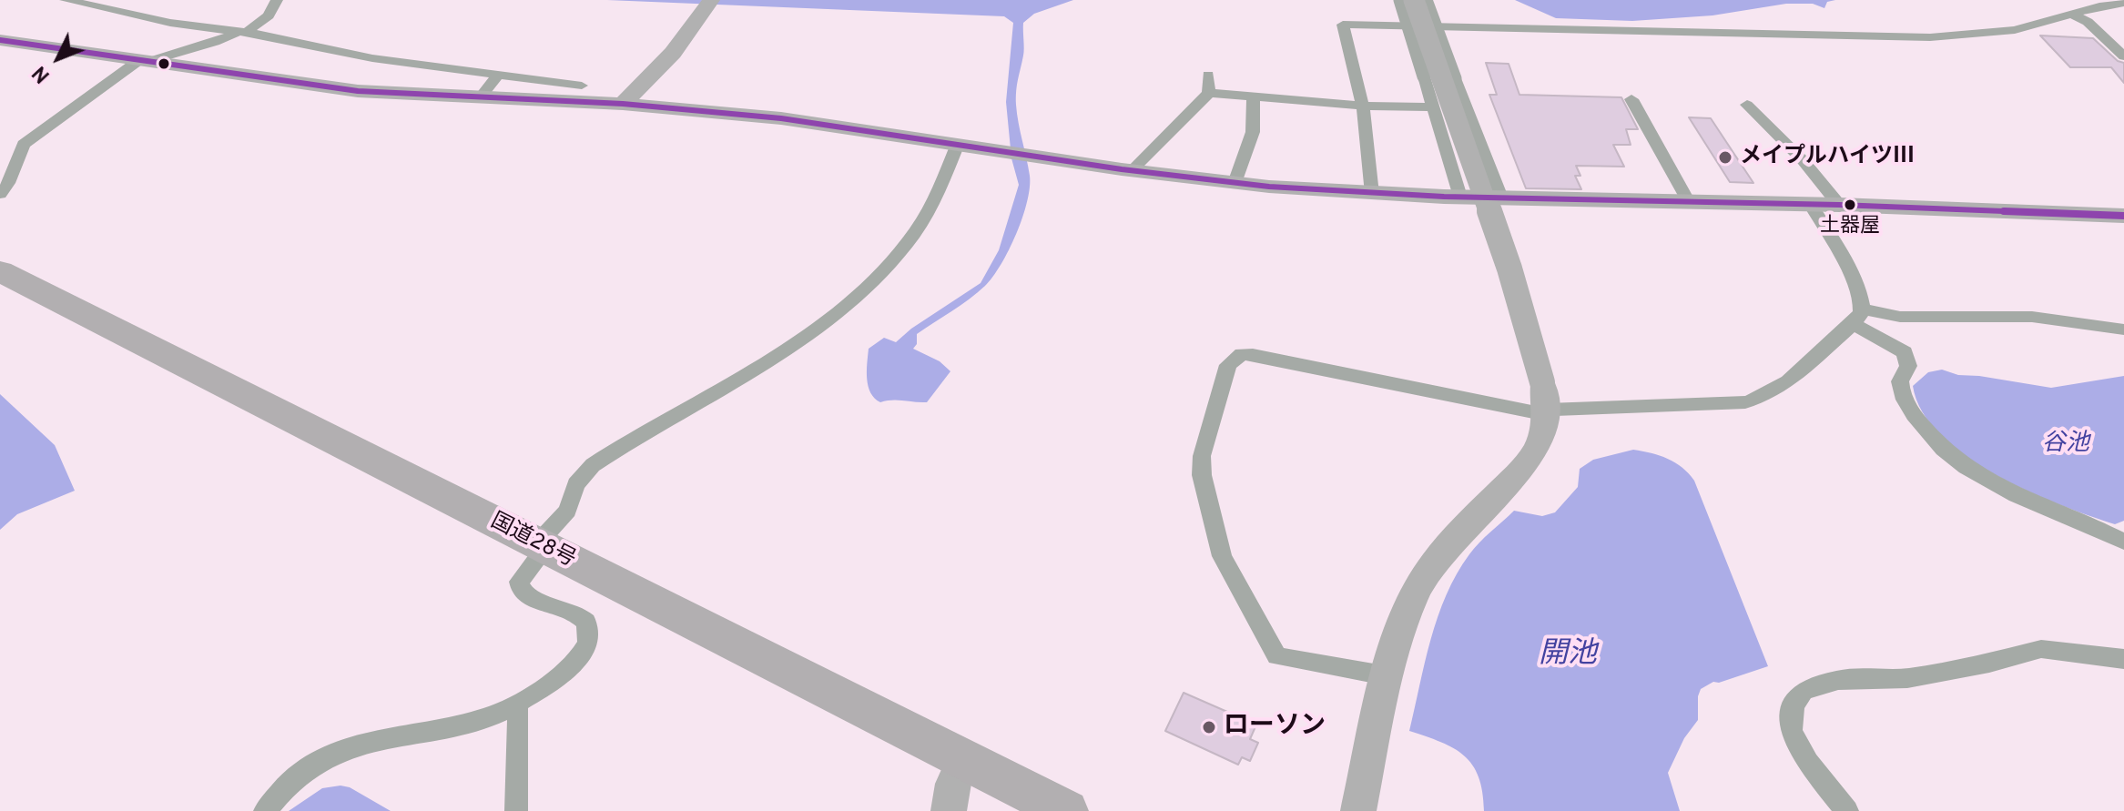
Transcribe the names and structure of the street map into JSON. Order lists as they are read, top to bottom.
{
  "streets": {
    "highway": ["国道28号"]
  },
  "water": ["谷池", "開池"],
  "places": ["メイプルハイツⅢ", "土器屋", "ローソン"],
  "north": "bottom left"
}
